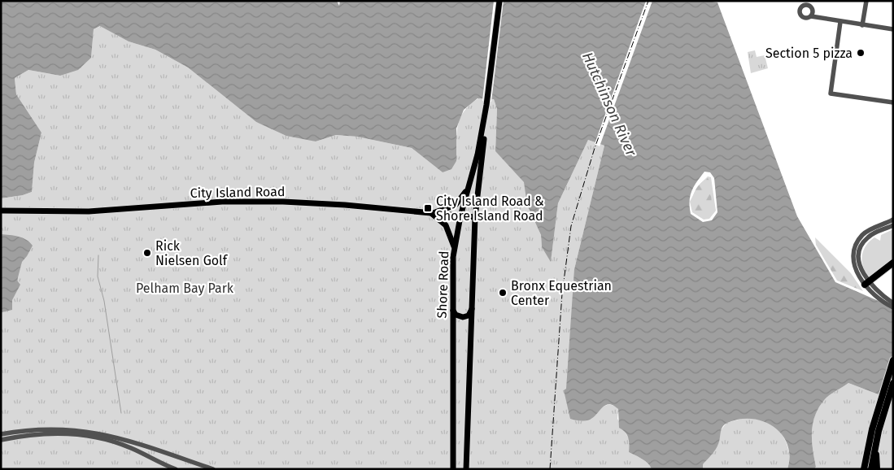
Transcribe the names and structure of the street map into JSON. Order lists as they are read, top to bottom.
{
  "streets": {
    "main road": ["City Island Road", "Shore Road"]
  },
  "crossings": [
    ["City Island Road", "Shore Road"]
  ],
  "water": ["Hutchinson River"],
  "parks": ["Pelham Bay Park"],
  "places": {
    "other": ["Section 5 pizza", "Rick Nielsen Golf", "Bronx Equestrian Center"],
    "transit": ["City Island Road & Shore Island Road"]
  }
}
